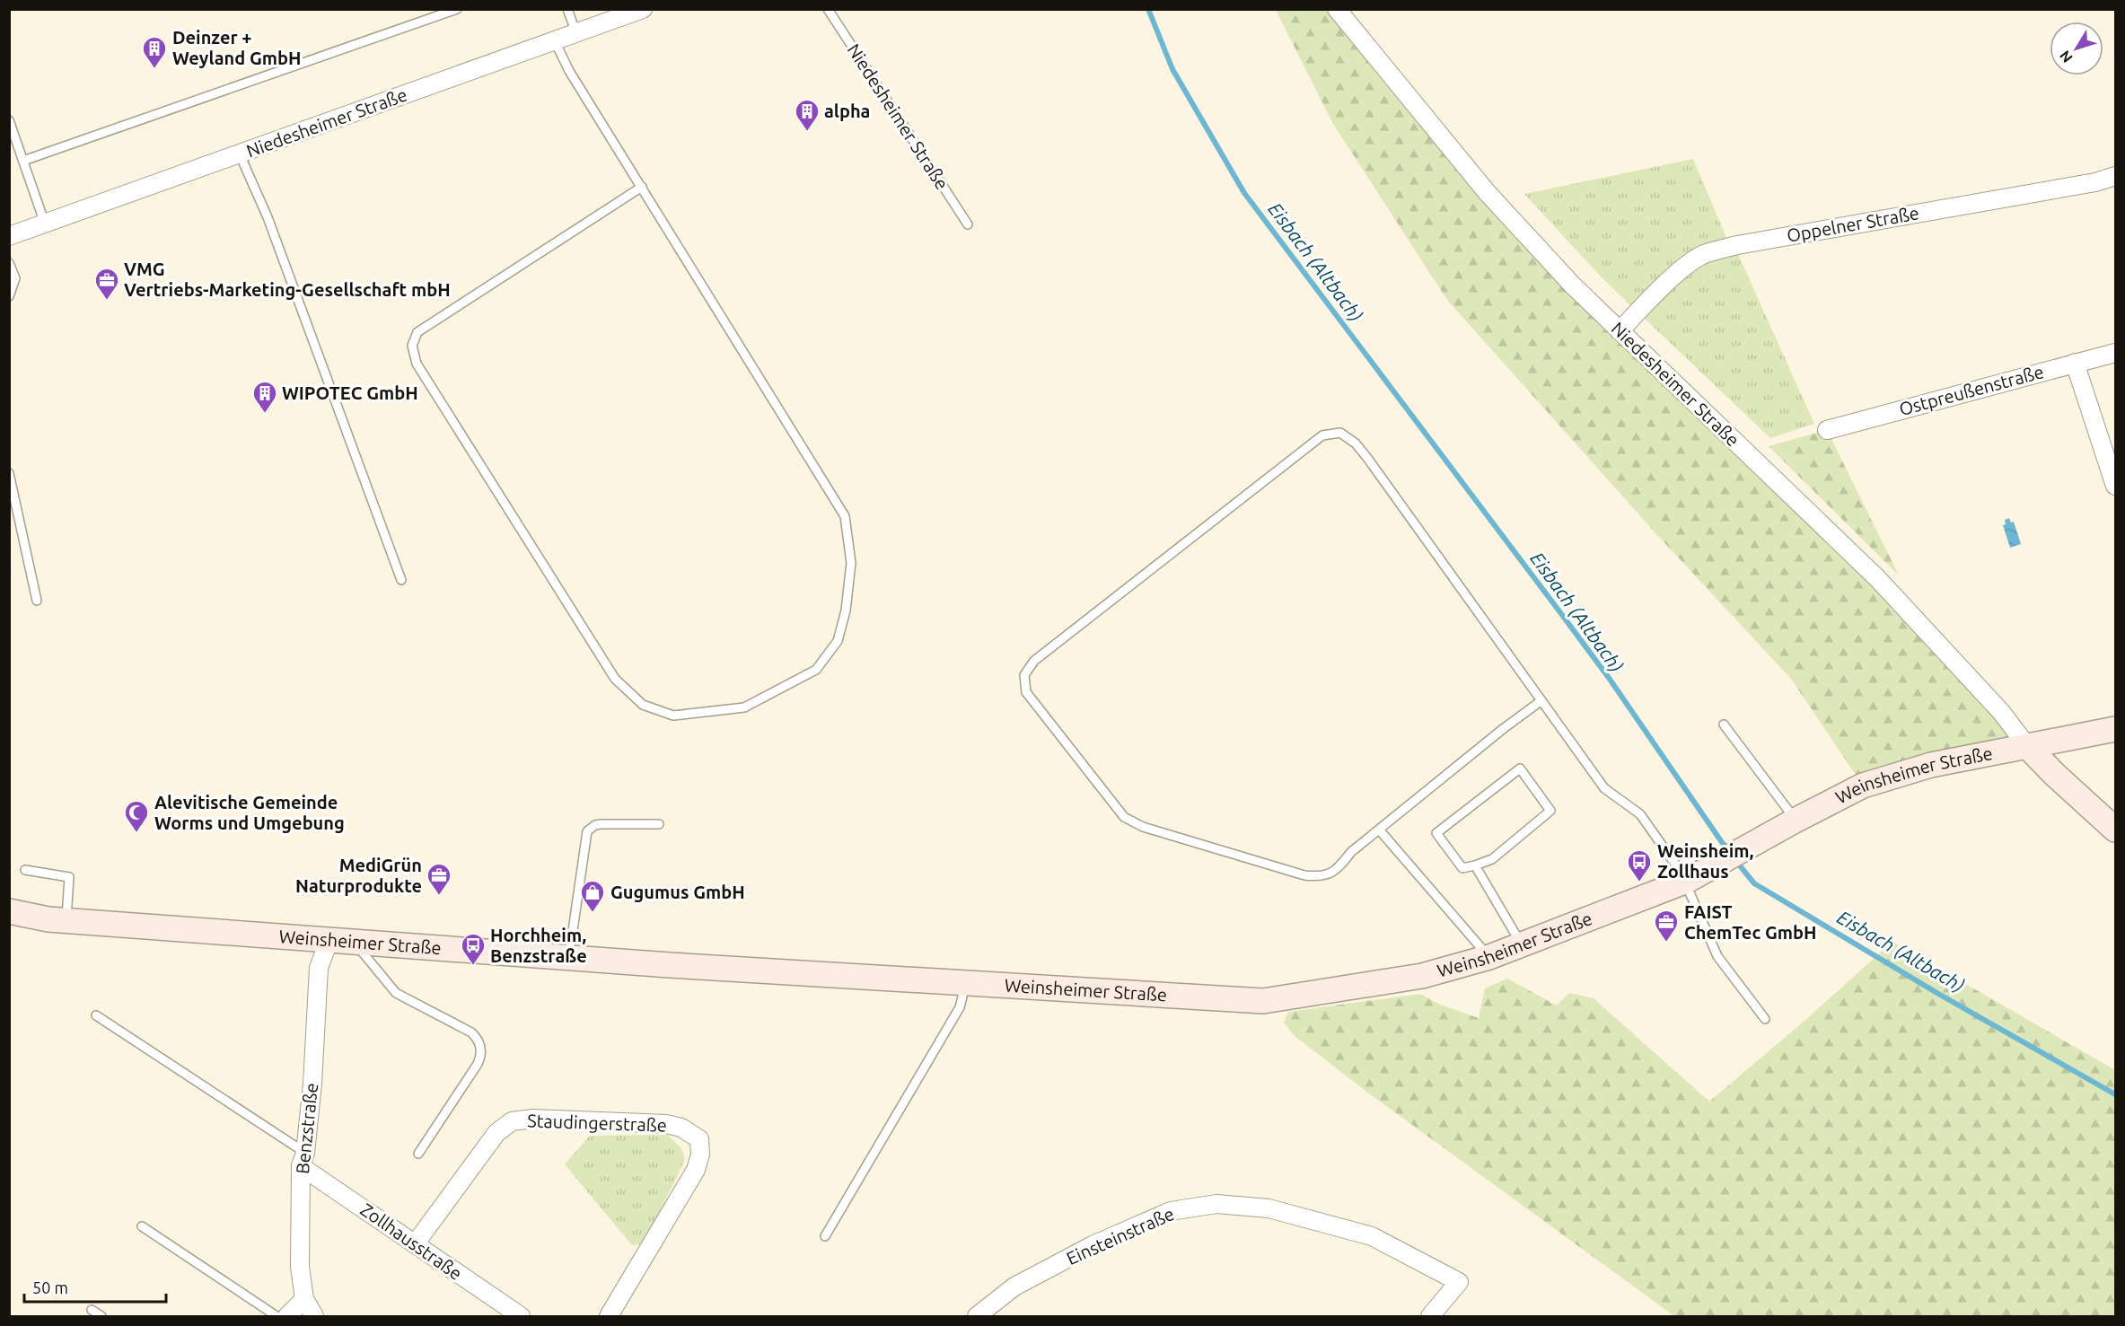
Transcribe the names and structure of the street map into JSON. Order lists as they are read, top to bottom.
{
  "streets": {
    "main road": ["Weinsheimer Straße"],
    "street": [
      "Niedesheimer Straße",
      "Oppelner Straße",
      "Ostpreußenstraße",
      "Staudingerstraße",
      "Benzstraße",
      "Einsteinstraße",
      "Zollhausstraße"
    ]
  },
  "crossings": [
    ["Niedesheimer Straße", "Oppelner Straße"],
    ["Niedesheimer Straße", "Weinsheimer Straße"],
    ["Weinsheimer Straße", "Benzstraße"],
    ["Staudingerstraße", "Zollhausstraße"],
    ["Benzstraße", "Zollhausstraße"]
  ],
  "water": ["Eisbach (Altbach)"],
  "places": {
    "building": ["Deinzer + Weyland GmbH", "alpha", "WIPOTEC GmbH"],
    "office": ["VMG Vertriebs-Marketing-Gesellschaft mbH", "MediGrün Naturprodukte", "FAIST ChemTec GmbH"],
    "mosque": ["Alevitische Gemeinde Worms und Umgebung"],
    "bus stop": ["Weinsheim, Zollhaus", "Horchheim, Benzstraße"],
    "shop": ["Gugumus GmbH"]
  },
  "scale_bar": "50 m",
  "north": "bottom left"
}
